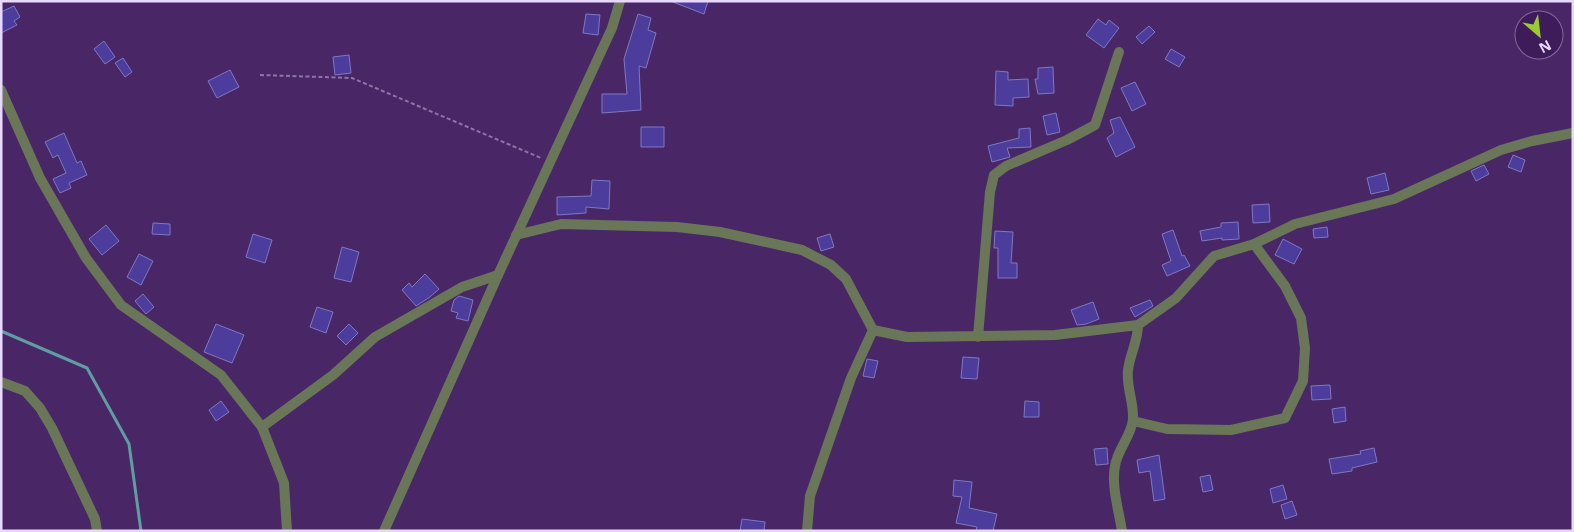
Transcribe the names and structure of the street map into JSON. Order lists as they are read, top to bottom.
{
  "north": "bottom right"
}
